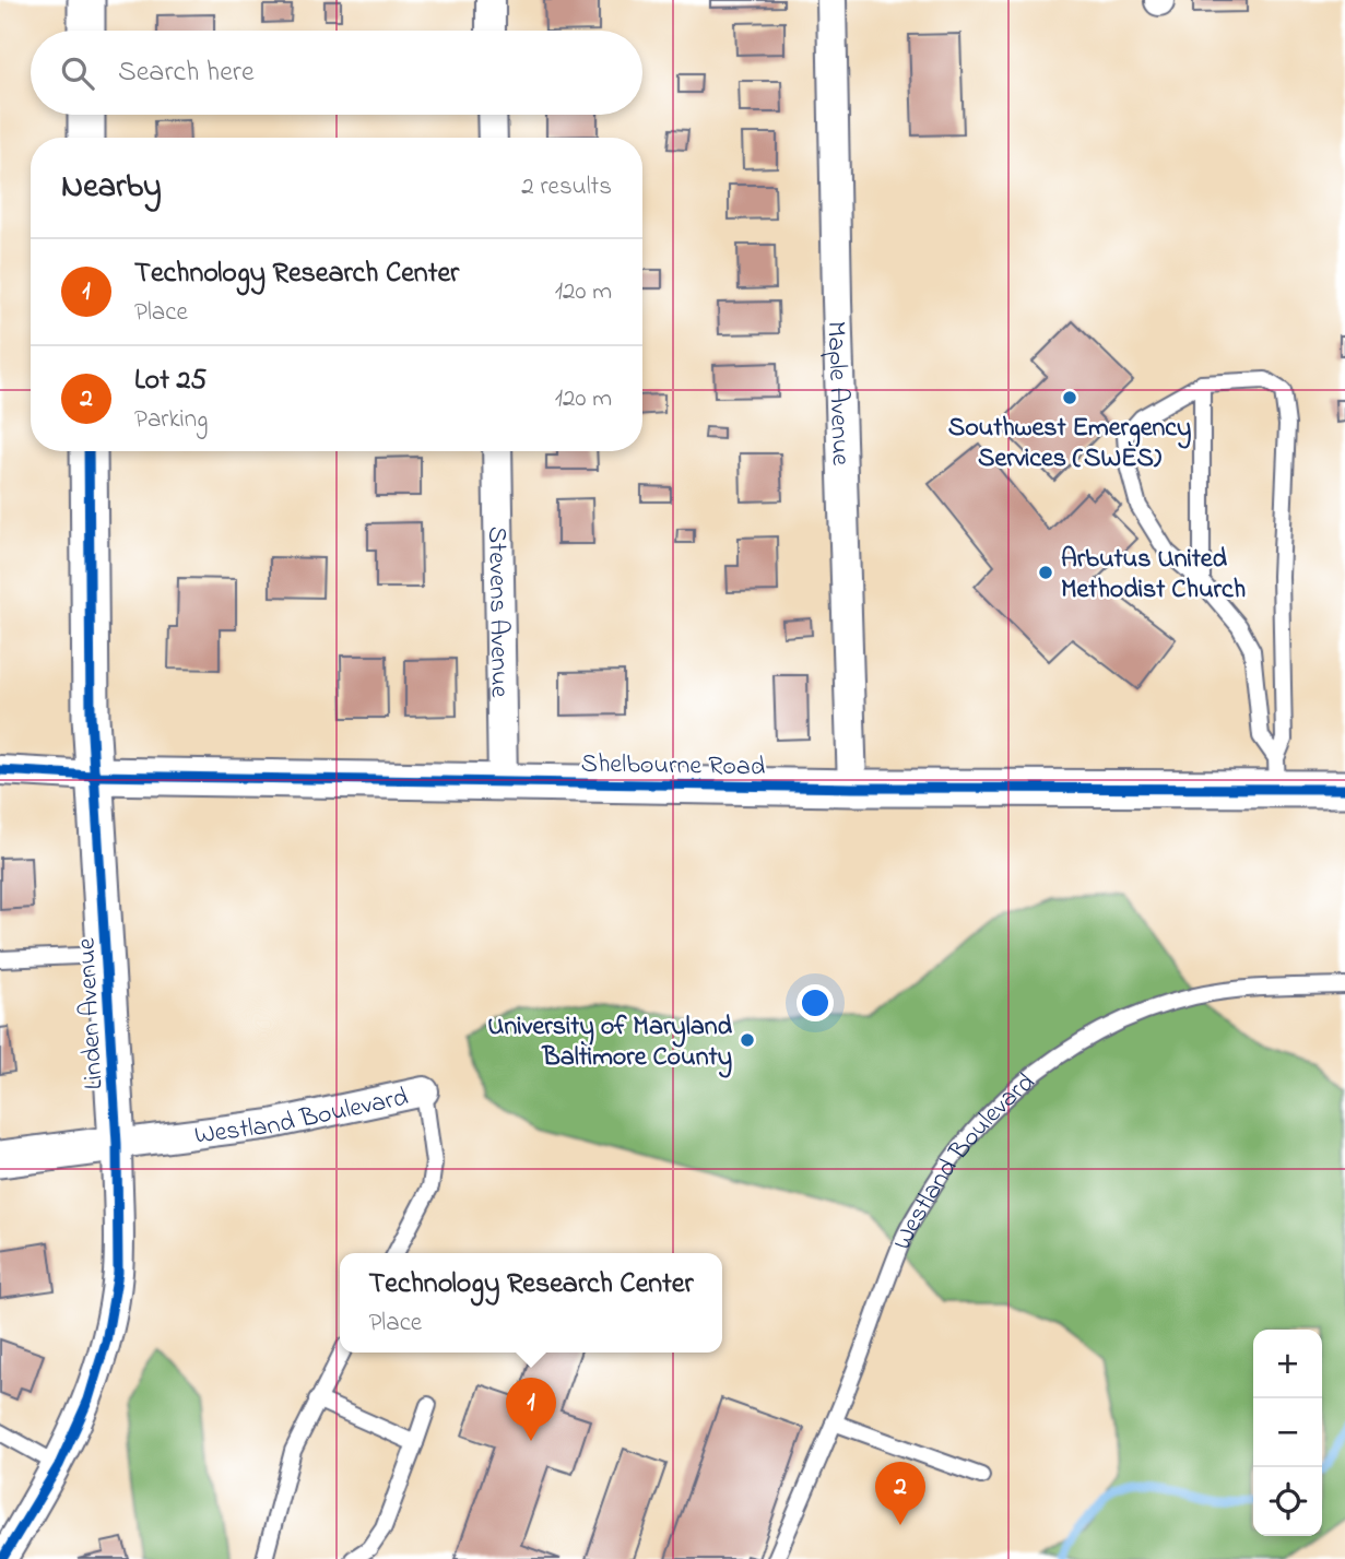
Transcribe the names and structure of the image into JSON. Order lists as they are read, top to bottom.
{
  "streets": {
    "street": [
      "Maple Avenue",
      "Stevens Avenue",
      "Shelbourne Road",
      "Linden Avenue",
      "Westland Boulevard"
    ]
  },
  "crossings": [
    ["Maple Avenue", "Shelbourne Road"],
    ["Stevens Avenue", "Shelbourne Road"],
    ["Shelbourne Road", "Linden Avenue"],
    ["Linden Avenue", "Westland Boulevard"]
  ],
  "places": ["Southwest Emergency Services (SWES)", "Arbutus United Methodist Church", "University of Maryland Baltimore County"],
  "page": {
    "search": "Search here",
    "heading": ["Nearby", "2 results"],
    "list": [
      {
        "mark": "1",
        "name": "Technology Research Center",
        "note": "Place",
        "value": "120 m"
      },
      {
        "mark": "2",
        "name": "Lot 25",
        "note": "Parking",
        "value": "120 m"
      }
    ],
    "popup": ["Technology Research Center", "Place"],
    "map_buttons": ["+", "−"],
    "pins": ["1", "2"]
  }
}
